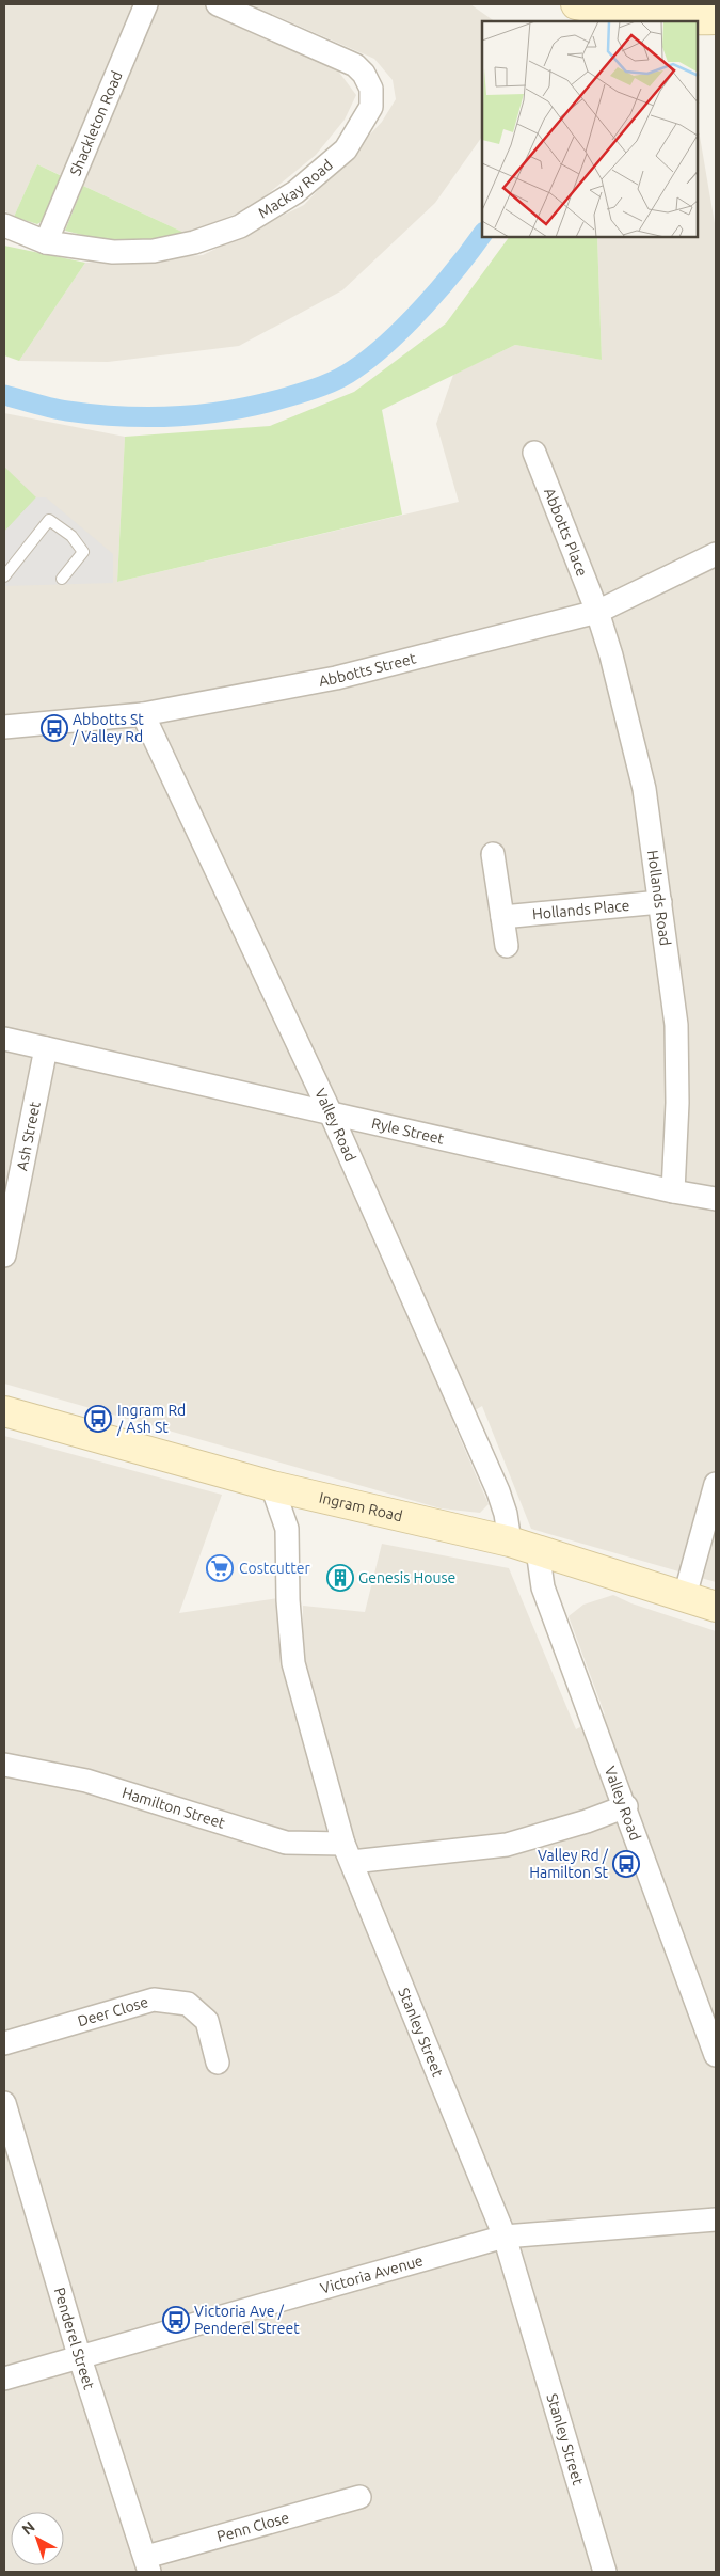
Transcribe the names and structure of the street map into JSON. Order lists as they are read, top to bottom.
{
  "streets": {
    "street": [
      "Shackleton Road",
      "Mackay Road",
      "Abbotts Place",
      "Abbotts Street",
      "Hollands Road",
      "Hollands Place",
      "Valley Road",
      "Ryle Street",
      "Ash Street",
      "Ingram Road",
      "Hamilton Street",
      "Deer Close",
      "Stanley Street",
      "Victoria Avenue",
      "Penderel Street",
      "Penn Close"
    ]
  },
  "crossings": [
    ["Shackleton Road", "Mackay Road"],
    ["Abbotts Place", "Abbotts Street"],
    ["Abbotts Place", "Hollands Road"],
    ["Abbotts Street", "Hollands Road"],
    ["Abbotts Street", "Valley Road"],
    ["Hollands Road", "Hollands Place"],
    ["Hollands Road", "Ryle Street"],
    ["Valley Road", "Ryle Street"],
    ["Valley Road", "Ingram Road"],
    ["Valley Road", "Hamilton Street"],
    ["Ryle Street", "Ash Street"],
    ["Ingram Road", "Stanley Street"],
    ["Hamilton Street", "Stanley Street"],
    ["Stanley Street", "Victoria Avenue"],
    ["Victoria Avenue", "Penderel Street"],
    ["Penderel Street", "Penn Close"]
  ],
  "places": {
    "bus stop": [
      "Abbotts St / Valley Rd",
      "Ingram Rd / Ash St",
      "Valley Rd / Hamilton St",
      "Victoria Ave / Penderel Street"
    ],
    "supermarket": ["Costcutter"],
    "building": ["Genesis House"]
  },
  "north": "top left"
}
